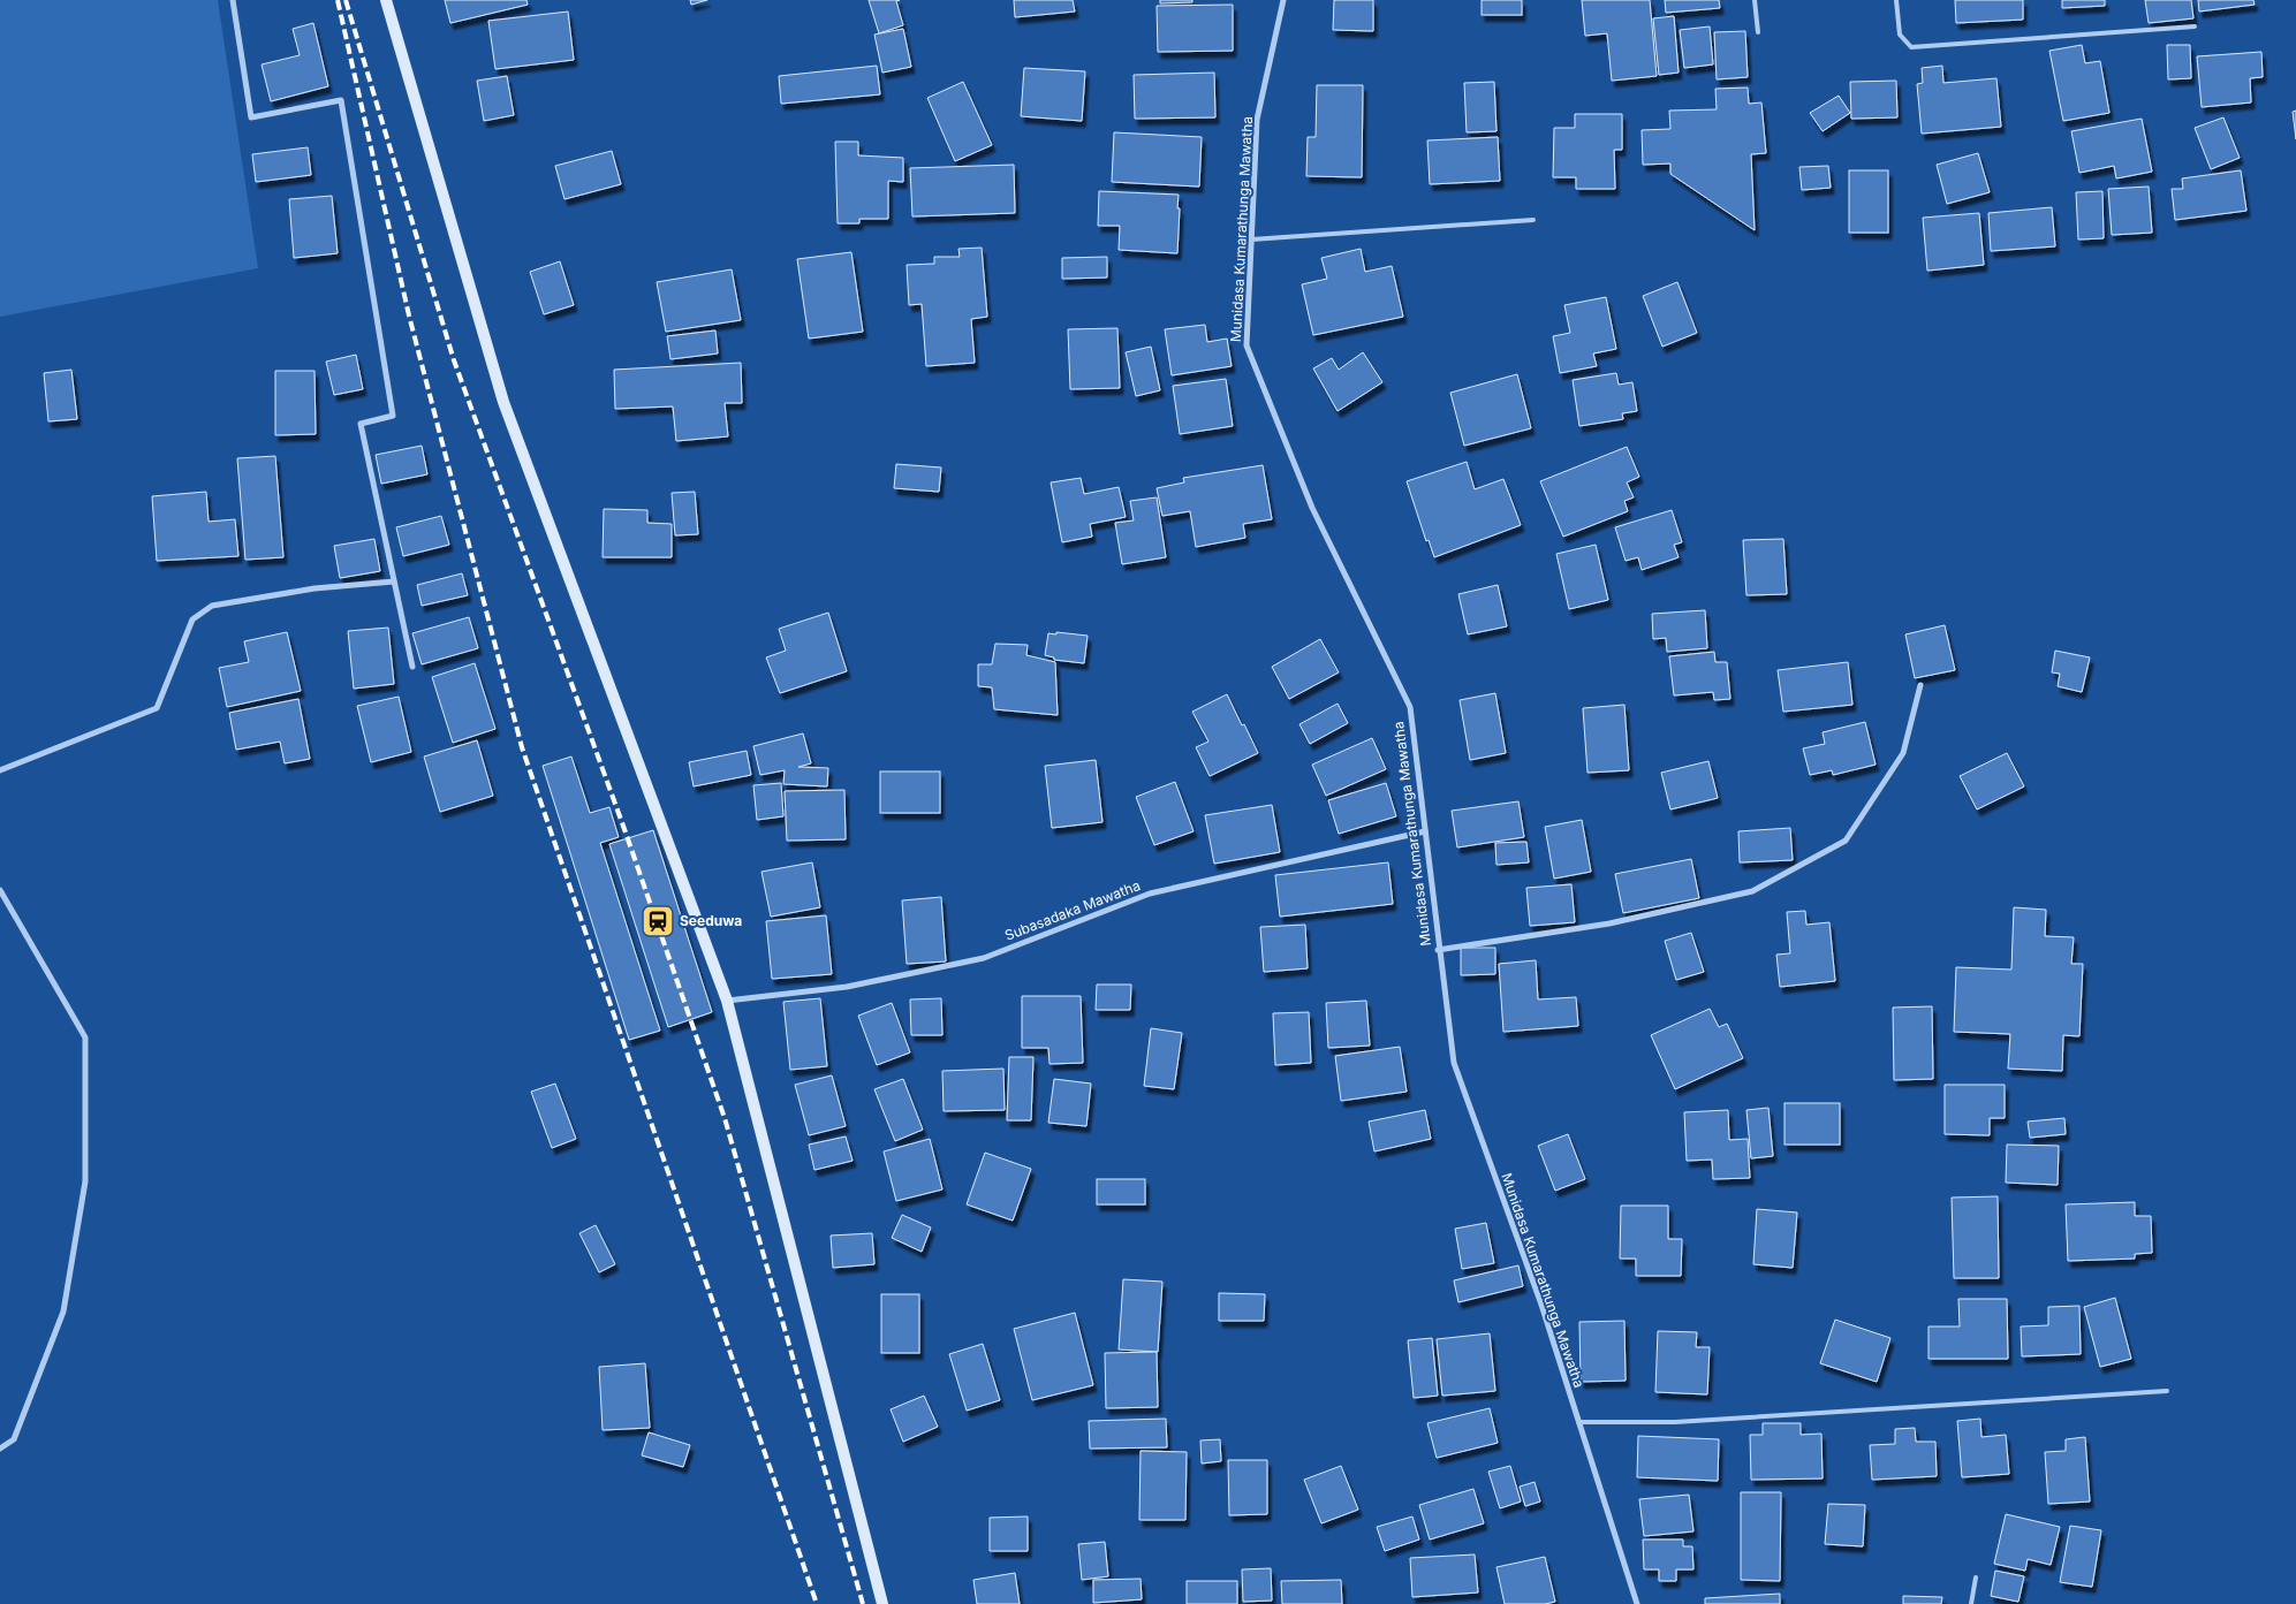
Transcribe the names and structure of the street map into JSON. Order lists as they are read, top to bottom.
{
  "streets": {
    "street": ["Munidasa Kumarathunga Mawatha", "Subasadaka Mawatha"]
  },
  "crossings": [
    ["Munidasa Kumarathunga Mawatha", "Subasadaka Mawatha"]
  ],
  "places": {
    "station": ["Seeduwa"]
  }
}
